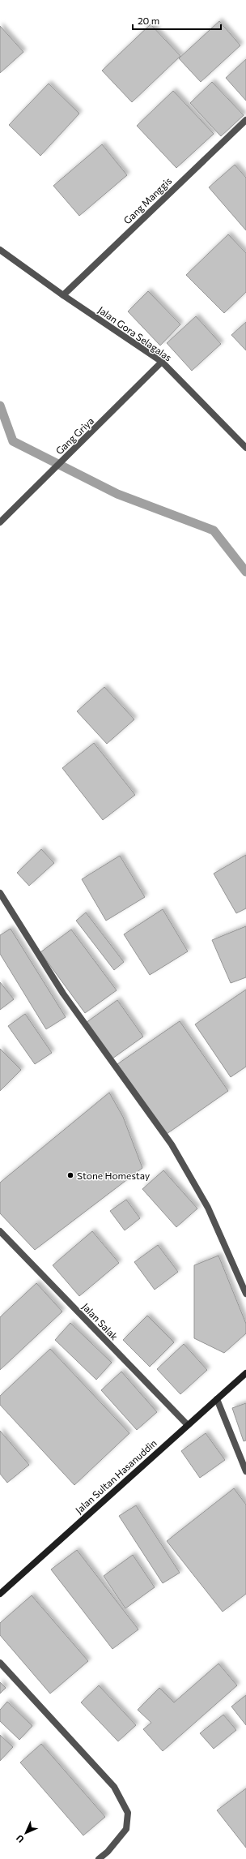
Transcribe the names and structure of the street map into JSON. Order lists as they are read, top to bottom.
{
  "streets": {
    "main road": ["Jalan Sultan Hasanuddin"],
    "street": [
      "Gang Manggis",
      "Jalan Gora Selagalas",
      "Gang Griya",
      "Jalan Salak"
    ]
  },
  "crossings": [
    ["Gang Manggis", "Jalan Gora Selagalas"],
    ["Jalan Gora Selagalas", "Gang Griya"],
    ["Jalan Salak", "Jalan Sultan Hasanuddin"]
  ],
  "places": ["Stone Homestay"],
  "scale_bar": "20 m",
  "north": "bottom left"
}
